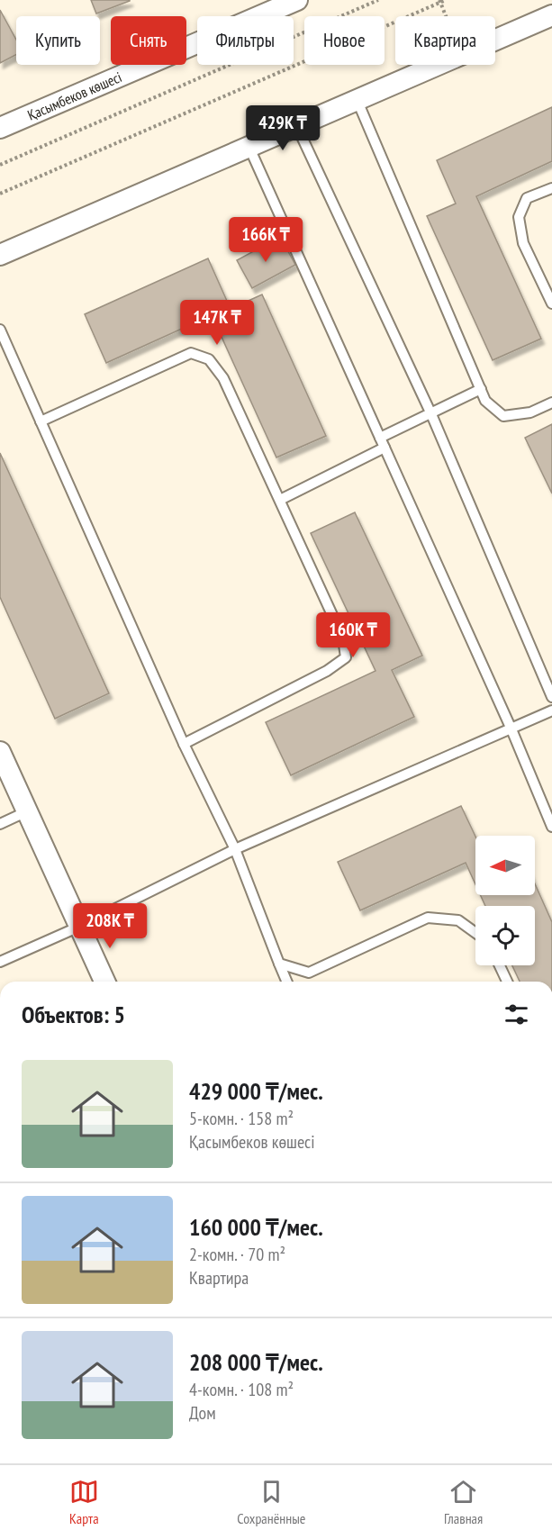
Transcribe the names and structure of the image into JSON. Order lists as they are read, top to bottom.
{
  "streets": {
    "street": ["Қасымбеков көшесі"]
  },
  "north": "left",
  "page": {
    "chip": [
      "Купить",
      "Снять",
      "Фильтры",
      "Новое",
      "Квартира"
    ],
    "price": [
      "429K ₸",
      "166K ₸",
      "147K ₸",
      "160K ₸",
      "208K ₸"
    ],
    "heading": "Объектов: 5",
    "list": [
      {
        "name": "429 000 ₸/мес.",
        "note": "5-комн. · 158 m² · Қасымбеков көшесі"
      },
      {
        "name": "160 000 ₸/мес.",
        "note": "2-комн. · 70 m² · Квартира"
      },
      {
        "name": "208 000 ₸/мес.",
        "note": "4-комн. · 108 m² · Дом"
      }
    ],
    "tabs": ["Карта", "Сохранённые", "Главная"]
  }
}
